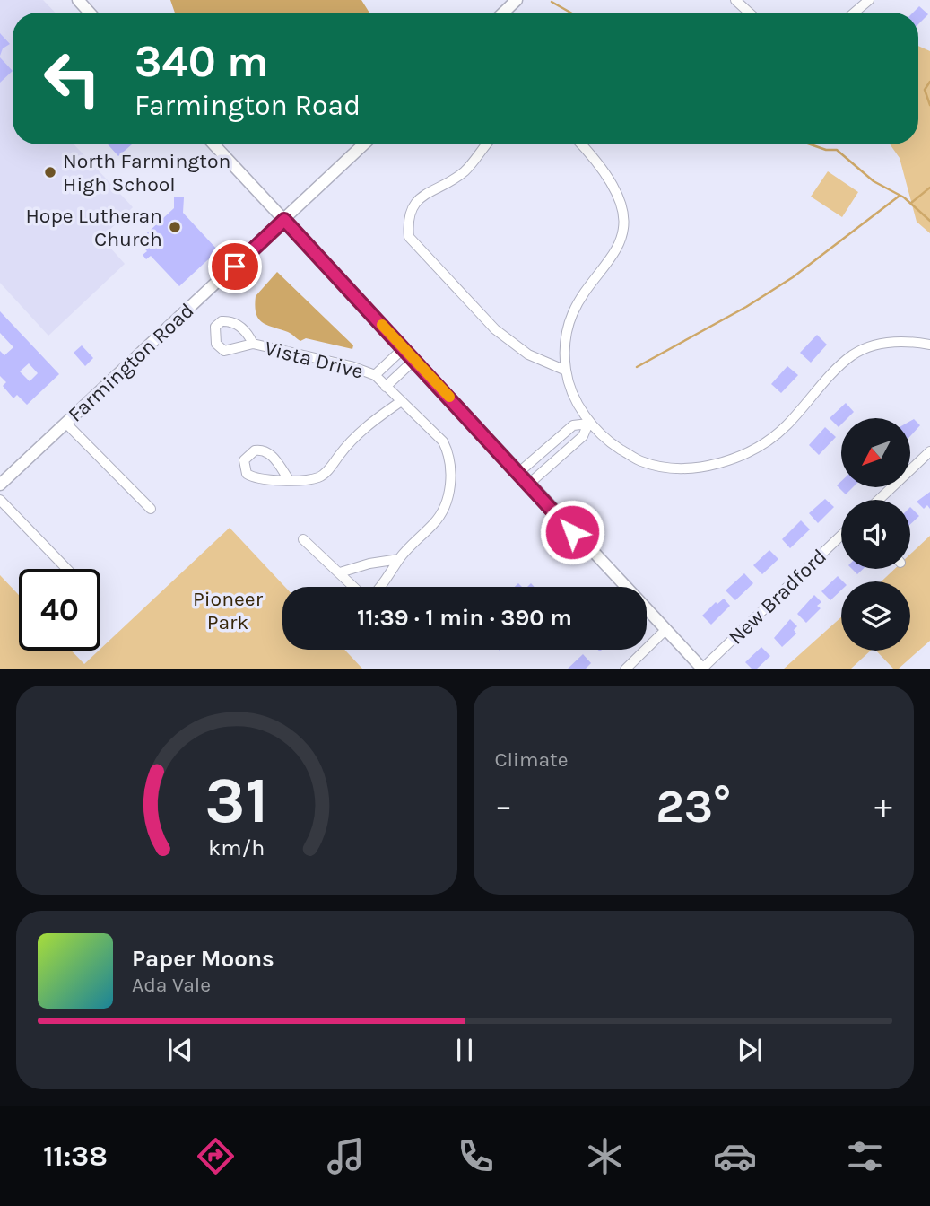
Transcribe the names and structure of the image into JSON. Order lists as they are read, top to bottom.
{
  "streets": {
    "street": ["Vista Drive", "Farmington Road", "New Bradford"]
  },
  "parks": ["Pioneer Park"],
  "places": ["North Farmington High School", "Hope Lutheran Church"],
  "north": "bottom left",
  "page": {
    "turn": ["340 m", "Farmington Road"],
    "limit": "40",
    "trip": "11:39 · 1 min · 390 m",
    "tile": "Climate",
    "heat": ["−", "23°", "+"],
    "song": ["Paper Moons", "Ada Vale"],
    "tabs": "11:38",
    "gauge": ["31", "km/h"]
  }
}
